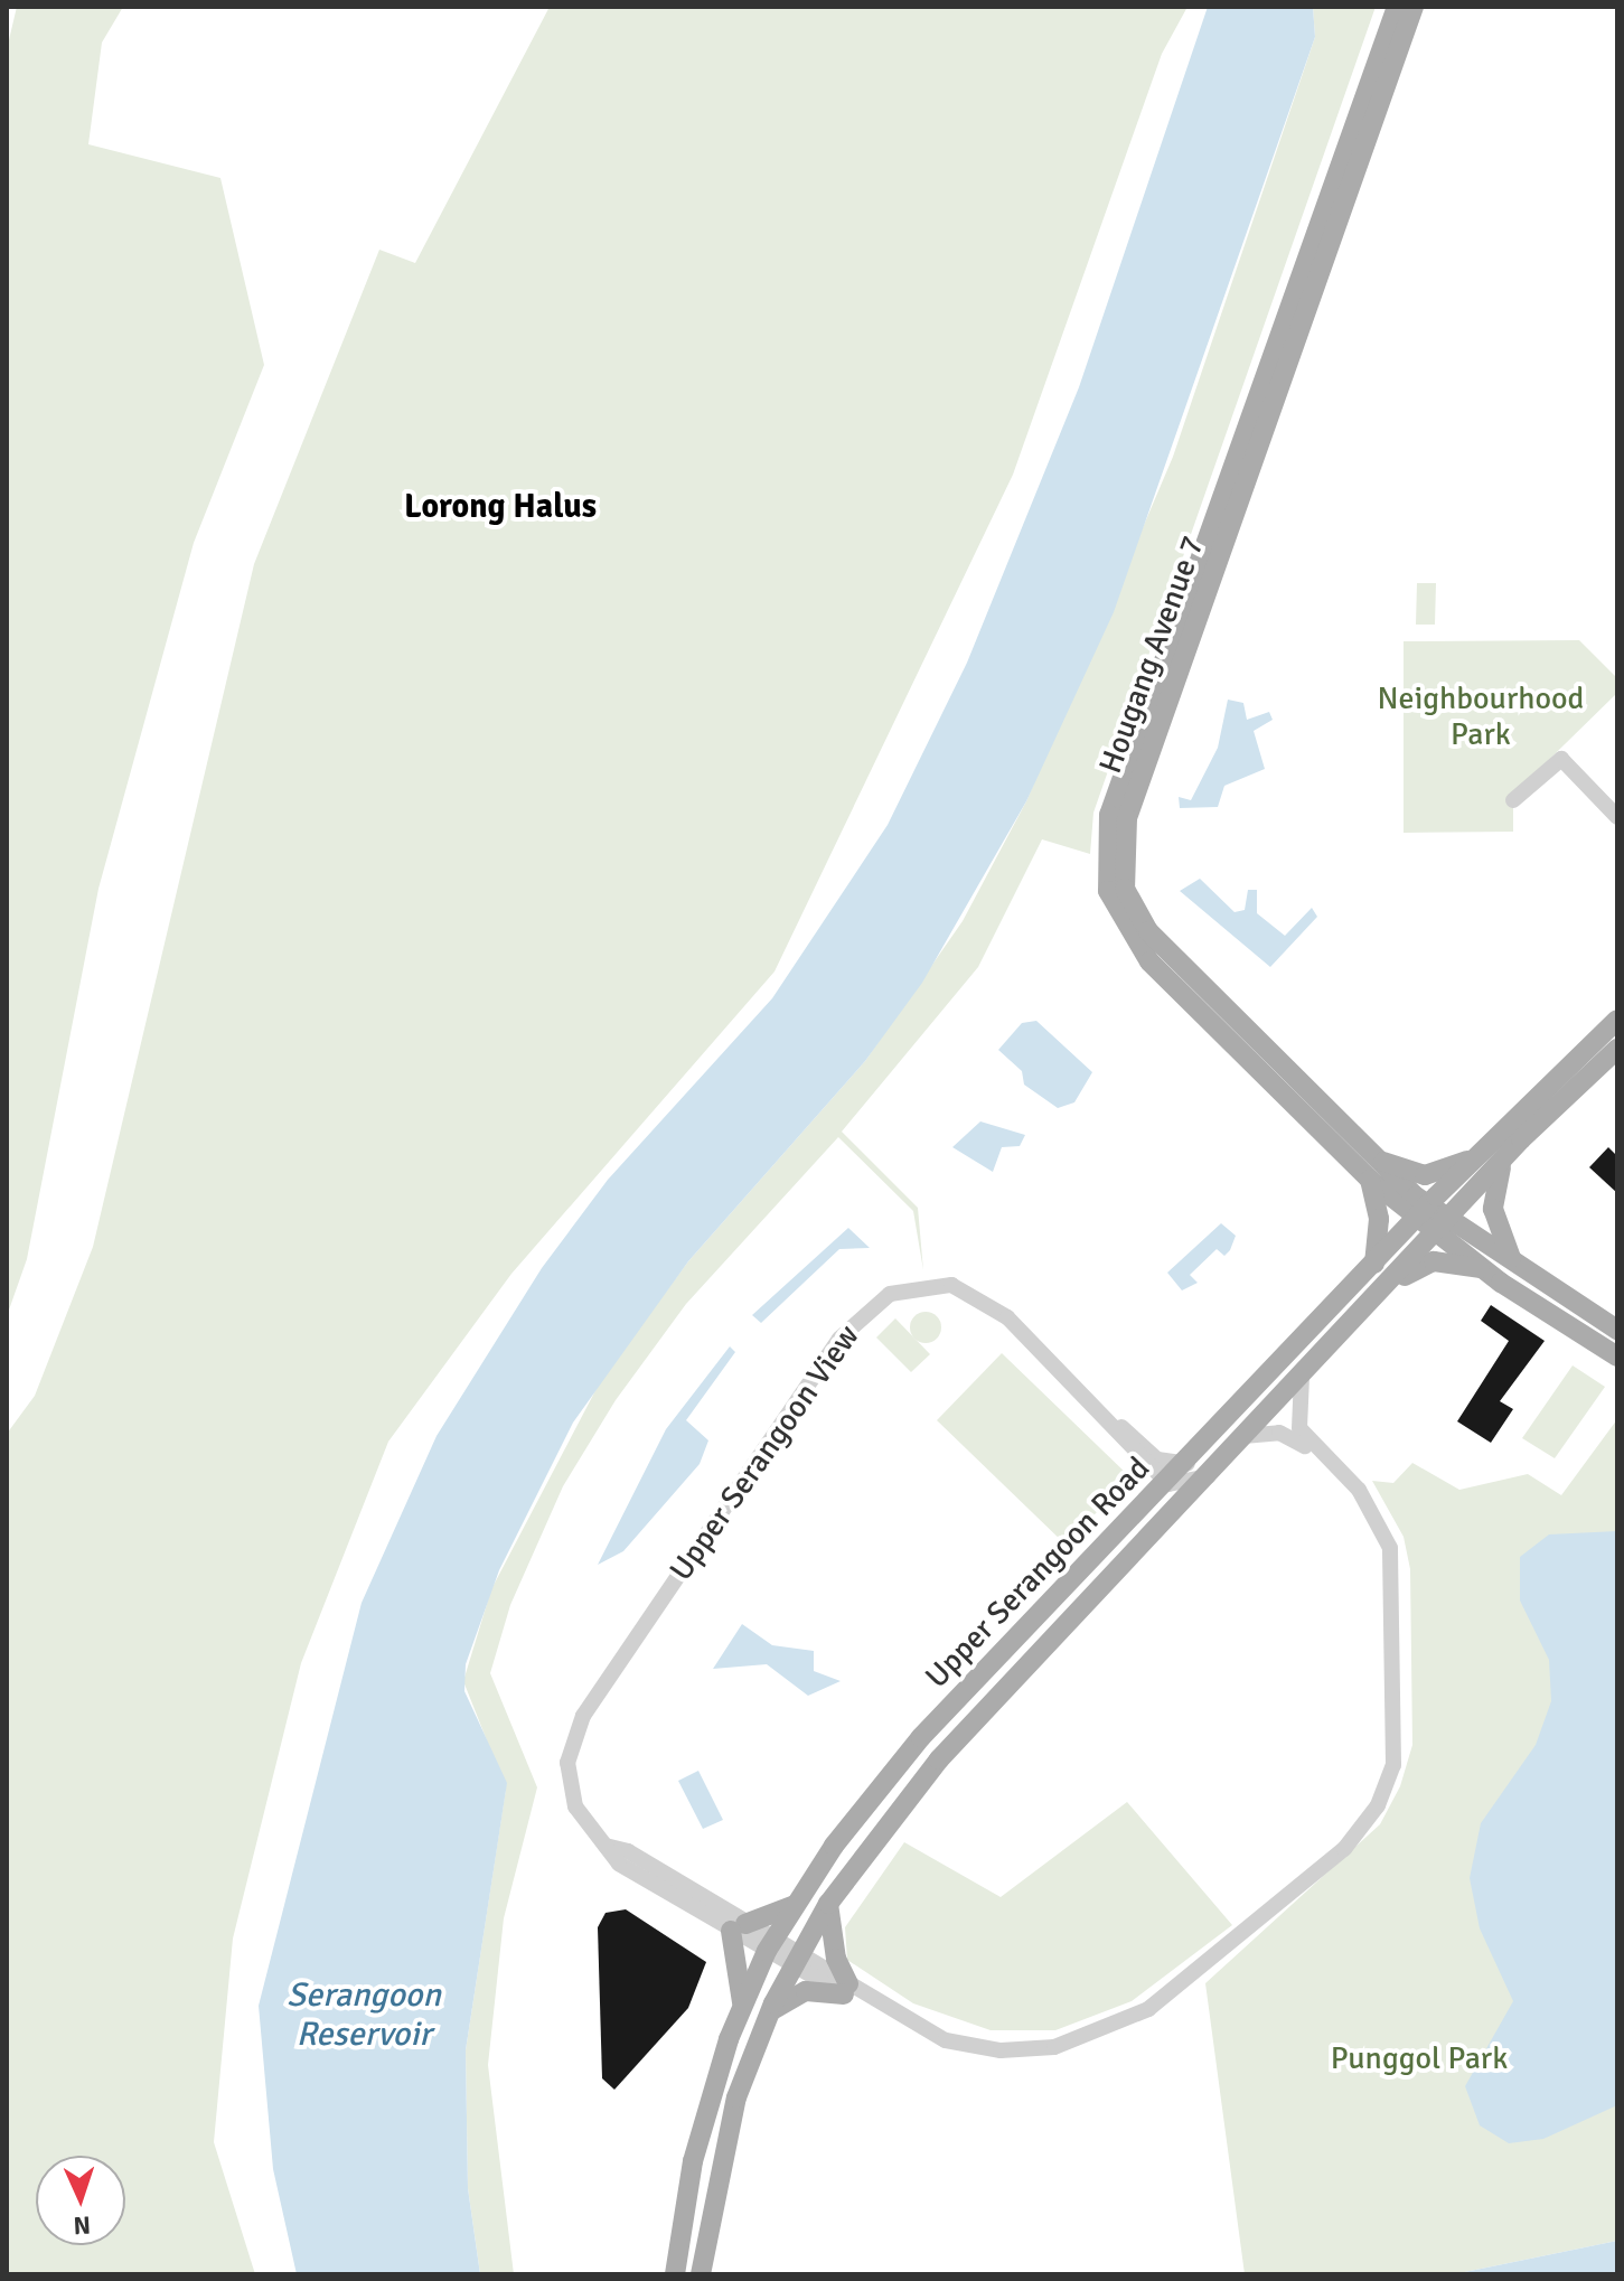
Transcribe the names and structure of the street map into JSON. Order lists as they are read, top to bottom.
{
  "streets": {
    "main road": ["Hougang Avenue 7", "Upper Serangoon Road"],
    "street": ["Upper Serangoon View"]
  },
  "crossings": [
    ["Hougang Avenue 7", "Upper Serangoon Road"],
    ["Upper Serangoon View", "Upper Serangoon Road"]
  ],
  "districts": ["Lorong Halus"],
  "water": ["Serangoon Reservoir"],
  "parks": ["Neighbourhood Park", "Punggol Park"],
  "north": "bottom"
}
